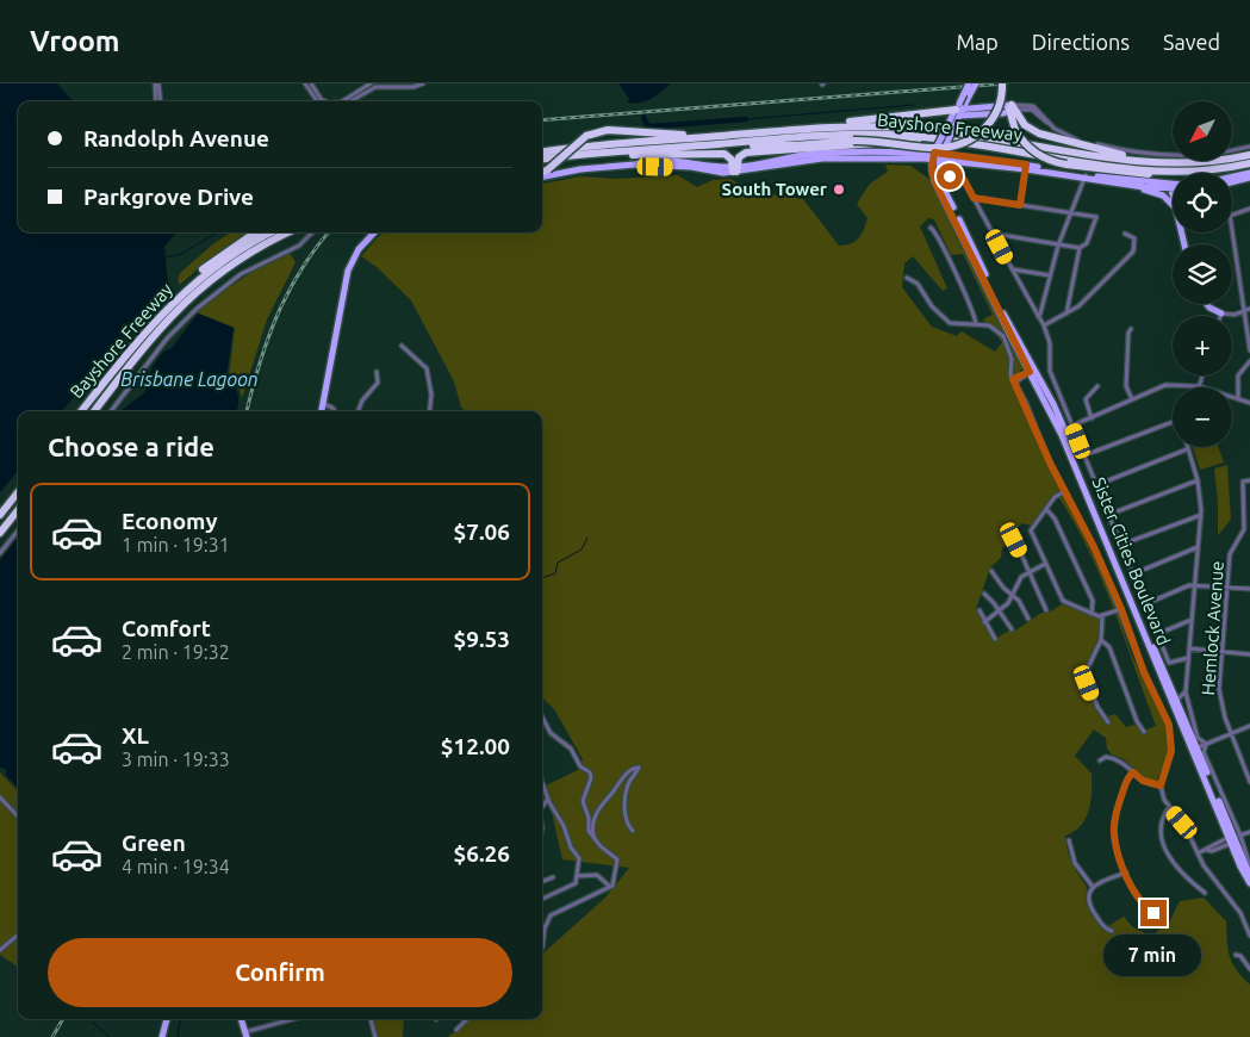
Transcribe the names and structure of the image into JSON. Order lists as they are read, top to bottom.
{
  "streets": {
    "highway": ["Bayshore Freeway"],
    "main road": ["Sister Cities Boulevard"],
    "street": ["Hemlock Avenue"]
  },
  "water": ["Brisbane Lagoon"],
  "places": ["South Tower"],
  "north": "bottom left",
  "page": {
    "header": "Vroom",
    "nav": ["Map", "Directions", "Saved"],
    "map_buttons": ["+", "−"],
    "banner": ["Randolph Avenue", "Parkgrove Drive"],
    "heading": "Choose a ride",
    "list": [
      {
        "name": "Economy",
        "note": "1 min · 19:31",
        "value": "$7.06"
      },
      {
        "name": "Comfort",
        "note": "2 min · 19:32",
        "value": "$9.53"
      },
      {
        "name": "XL",
        "note": "3 min · 19:33",
        "value": "$12.00"
      },
      {
        "name": "Green",
        "note": "4 min · 19:34",
        "value": "$6.26"
      }
    ],
    "buttons": "Confirm",
    "bubble": "7 min"
  }
}
